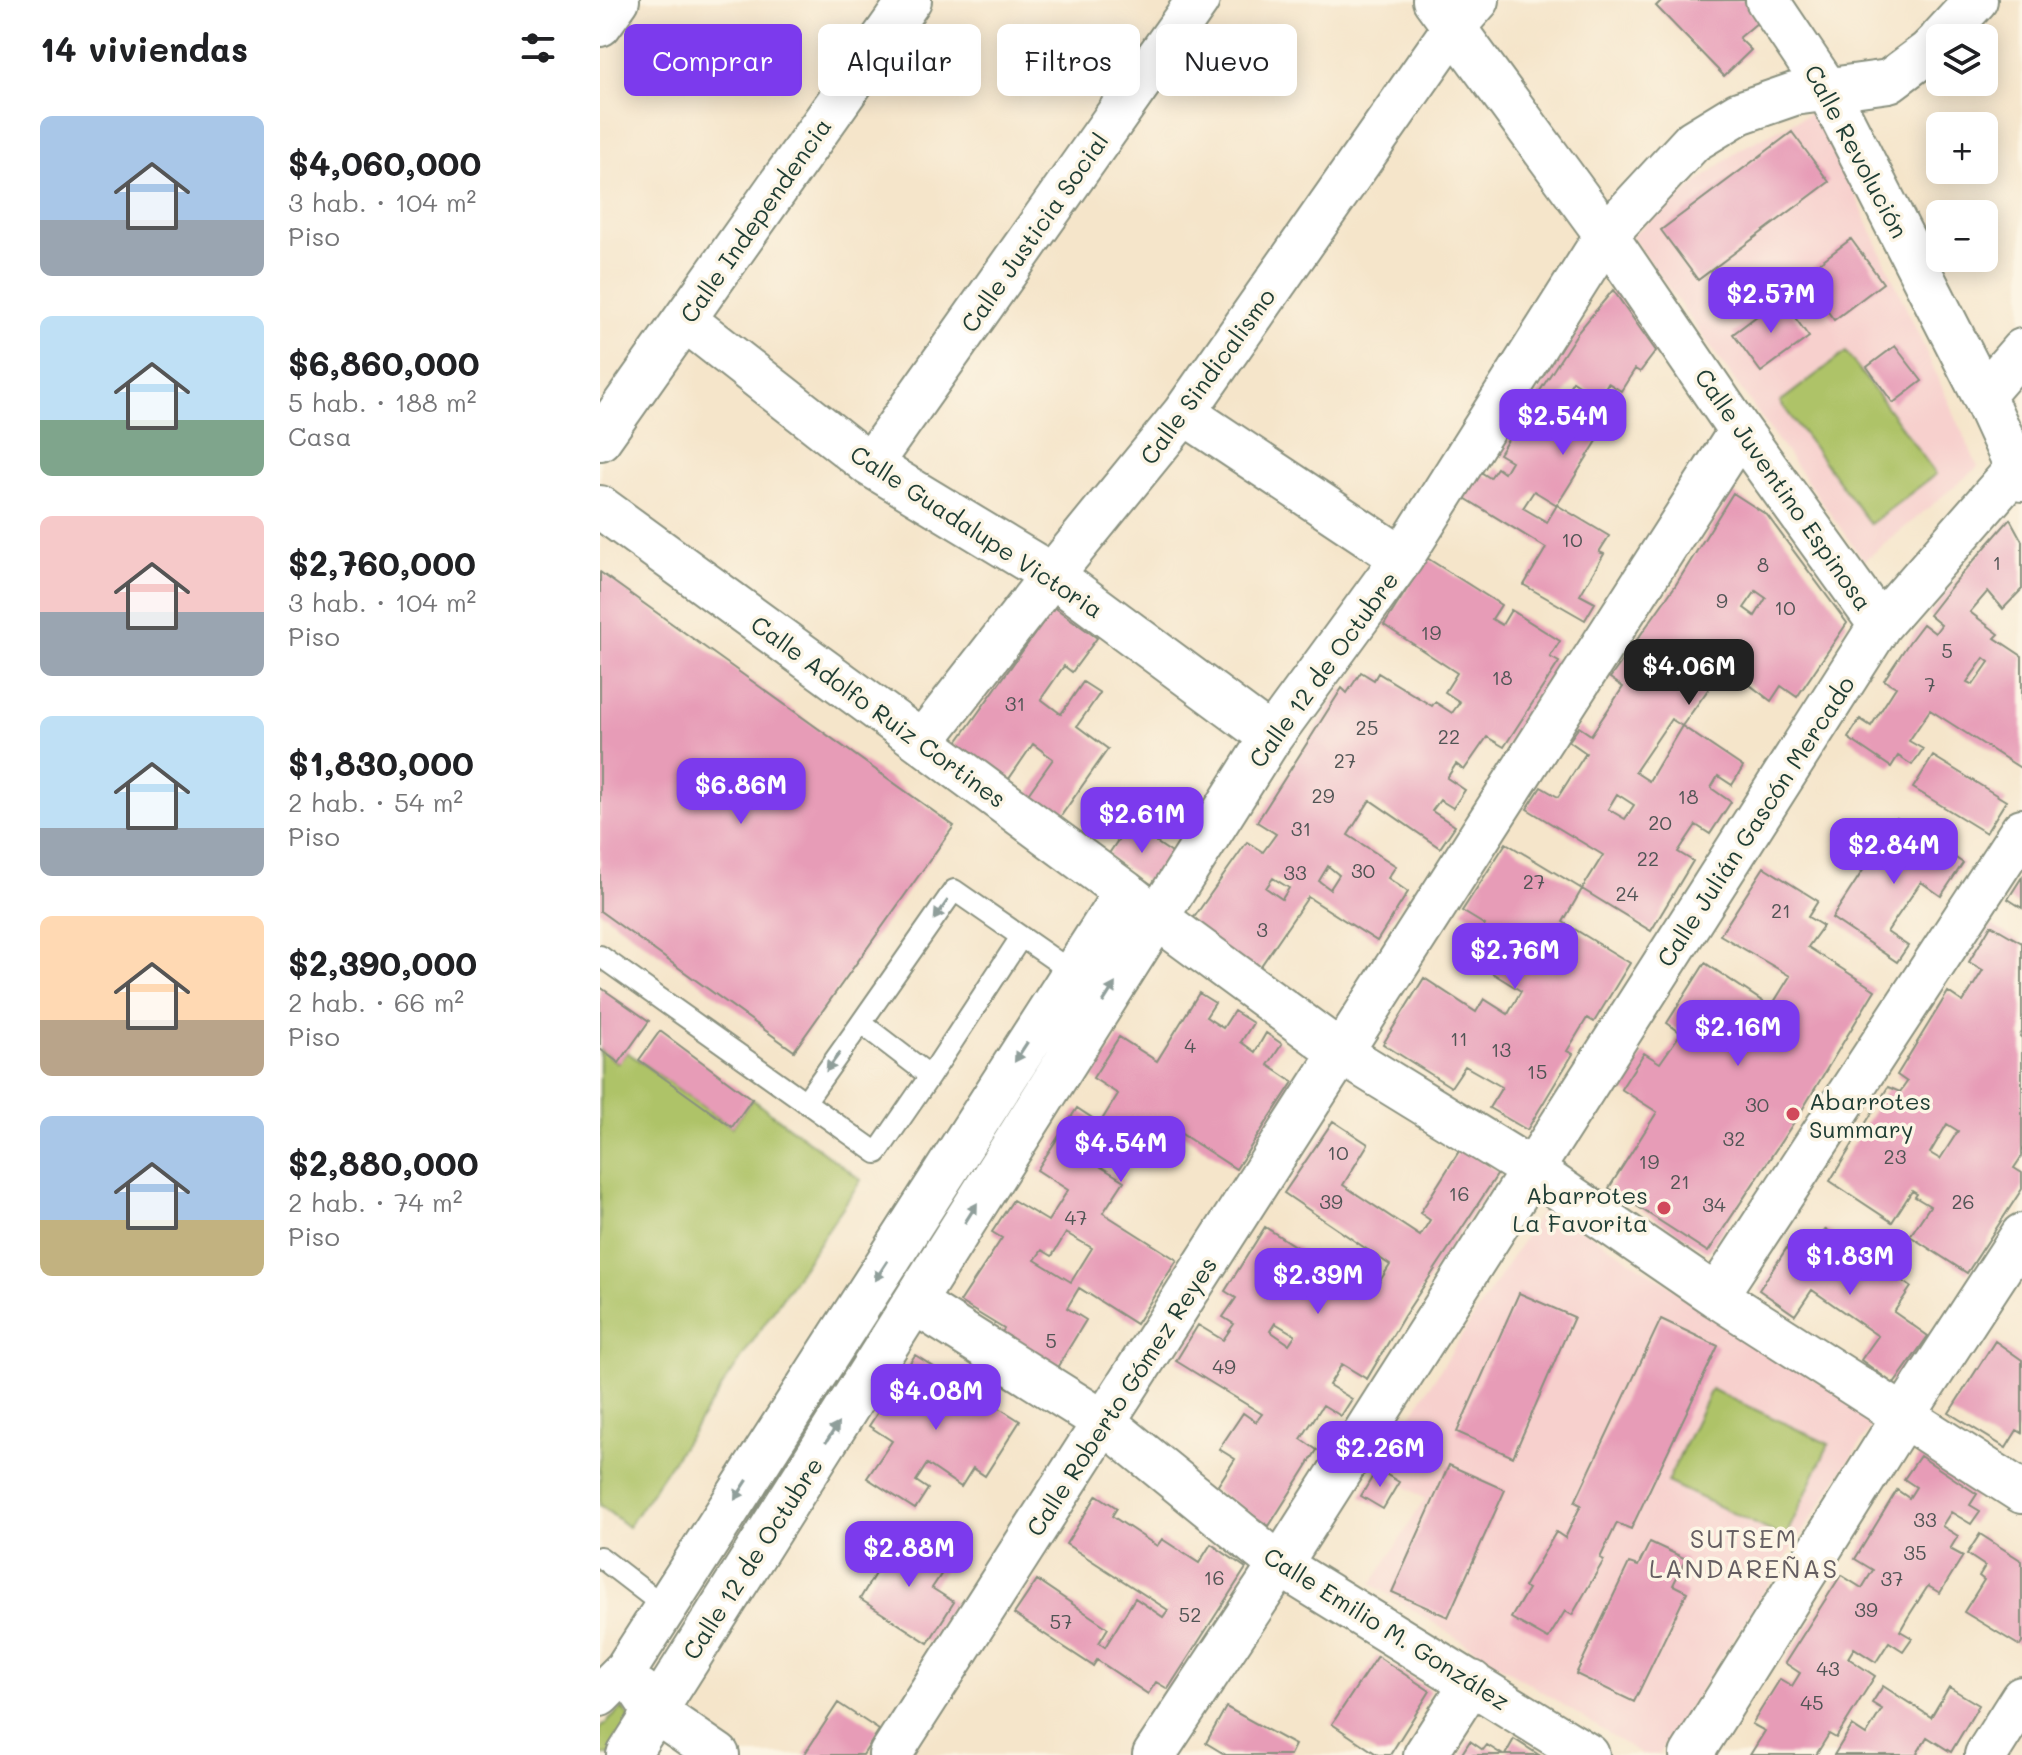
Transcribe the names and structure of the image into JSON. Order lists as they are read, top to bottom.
{
  "streets": {
    "street": [
      "Calle Revolución",
      "Calle Independencia",
      "Calle Justicia Social",
      "Calle Sindicalismo",
      "Calle Juventino Espinosa",
      "Calle Guadalupe Victoria",
      "Calle 12 de Octubre",
      "Calle Adolfo Ruiz Cortines",
      "Calle Julián Gascón Mercado",
      "Calle Roberto Gómez Reyes",
      "Calle Emilio M. González"
    ]
  },
  "crossings": [
    ["Calle Revolución", "Calle 12 de Octubre"],
    ["Calle Revolución", "Calle Julián Gascón Mercado"],
    ["Calle Independencia", "Calle Guadalupe Victoria"],
    ["Calle Justicia Social", "Calle Guadalupe Victoria"],
    ["Calle Sindicalismo", "Calle Juventino Espinosa"],
    ["Calle Sindicalismo", "Calle Guadalupe Victoria"],
    ["Calle Sindicalismo", "Calle Adolfo Ruiz Cortines"],
    ["Calle Juventino Espinosa", "Calle 12 de Octubre"],
    ["Calle Juventino Espinosa", "Calle Julián Gascón Mercado"],
    ["Calle Juventino Espinosa", "Calle Roberto Gómez Reyes"],
    ["Calle Guadalupe Victoria", "Calle 12 de Octubre"],
    ["Calle 12 de Octubre", "Calle Adolfo Ruiz Cortines"],
    ["Calle 12 de Octubre", "Calle Emilio M. González"],
    ["Calle Adolfo Ruiz Cortines", "Calle Julián Gascón Mercado"],
    ["Calle Adolfo Ruiz Cortines", "Calle Roberto Gómez Reyes"],
    ["Calle Julián Gascón Mercado", "Calle Emilio M. González"],
    ["Calle Roberto Gómez Reyes", "Calle Emilio M. González"]
  ],
  "districts": ["SUTSEM LANDAREÑAS"],
  "places": ["Abarrotes Summary", "Abarrotes La Favorita"],
  "house_numbers": [
    "10",
    "1",
    "8",
    "9",
    "10",
    "19",
    "5",
    "18",
    "7",
    "31",
    "25",
    "22",
    "27",
    "29",
    "18",
    "20",
    "31",
    "22",
    "30",
    "33",
    "27",
    "24",
    "21",
    "3",
    "11",
    "4",
    "13",
    "15",
    "30",
    "32",
    "10",
    "23",
    "19",
    "21",
    "16",
    "39",
    "26",
    "34",
    "47",
    "5",
    "49",
    "33",
    "35",
    "16",
    "37",
    "39",
    "52",
    "57",
    "43",
    "45"
  ],
  "page": {
    "heading": "14 viviendas",
    "map_buttons": ["+", "−"],
    "chip": [
      "Comprar",
      "Alquilar",
      "Filtros",
      "Nuevo"
    ],
    "list": [
      {
        "name": "$4,060,000",
        "note": "3 hab. · 104 m² · Piso"
      },
      {
        "name": "$6,860,000",
        "note": "5 hab. · 188 m² · Casa"
      },
      {
        "name": "$2,760,000",
        "note": "3 hab. · 104 m² · Piso"
      },
      {
        "name": "$1,830,000",
        "note": "2 hab. · 54 m² · Piso"
      },
      {
        "name": "$2,390,000",
        "note": "2 hab. · 66 m² · Piso"
      },
      {
        "name": "$2,880,000",
        "note": "2 hab. · 74 m² · Piso"
      }
    ],
    "price": [
      "$2.57M",
      "$2.54M",
      "$4.06M",
      "$6.86M",
      "$2.61M",
      "$2.84M",
      "$2.76M",
      "$2.16M",
      "$4.54M",
      "$1.83M",
      "$2.39M",
      "$4.08M",
      "$2.26M",
      "$2.88M"
    ]
  }
}
